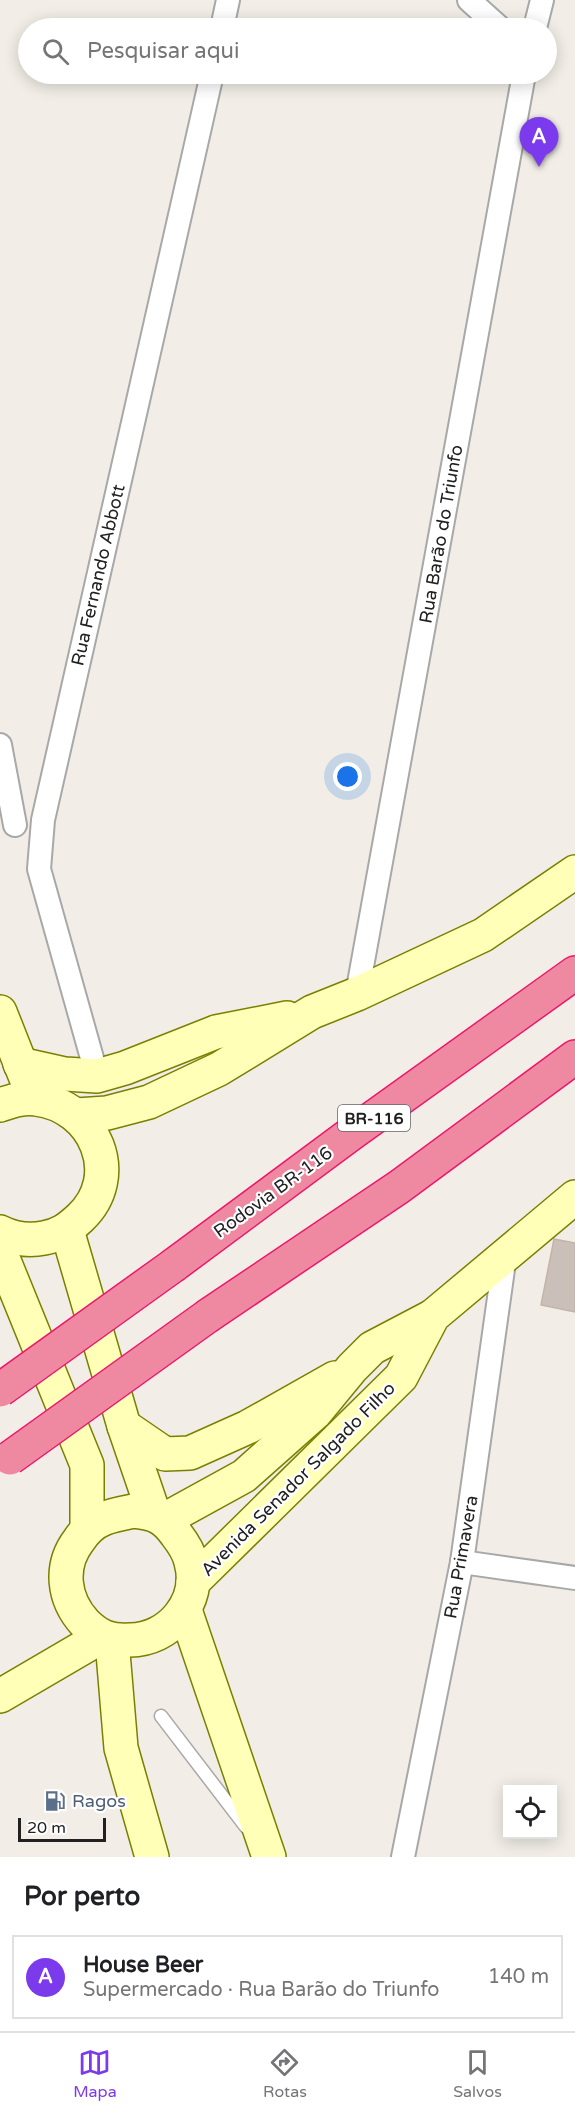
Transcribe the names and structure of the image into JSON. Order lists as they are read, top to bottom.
{
  "streets": {
    "highway": ["BR-116", "Rodovia BR-116"],
    "main road": ["Avenida Senador Salgado Filho"],
    "street": ["Rua Barão do Triunfo", "Rua Fernando Abbott", "Rua Primavera"]
  },
  "crossings": [
    ["Avenida Senador Salgado Filho", "Rua Primavera"]
  ],
  "places": {
    "fuel station": ["Ragos"]
  },
  "scale_bar": "20 m",
  "page": {
    "search": "Pesquisar aqui",
    "pins": "A",
    "scale": "20 m",
    "heading": "Por perto",
    "list": [
      {
        "mark": "A",
        "name": "House Beer",
        "note": "Supermercado · Rua Barão do Triunfo",
        "value": "140 m"
      }
    ],
    "nav": ["Mapa", "Rotas", "Salvos"]
  }
}
